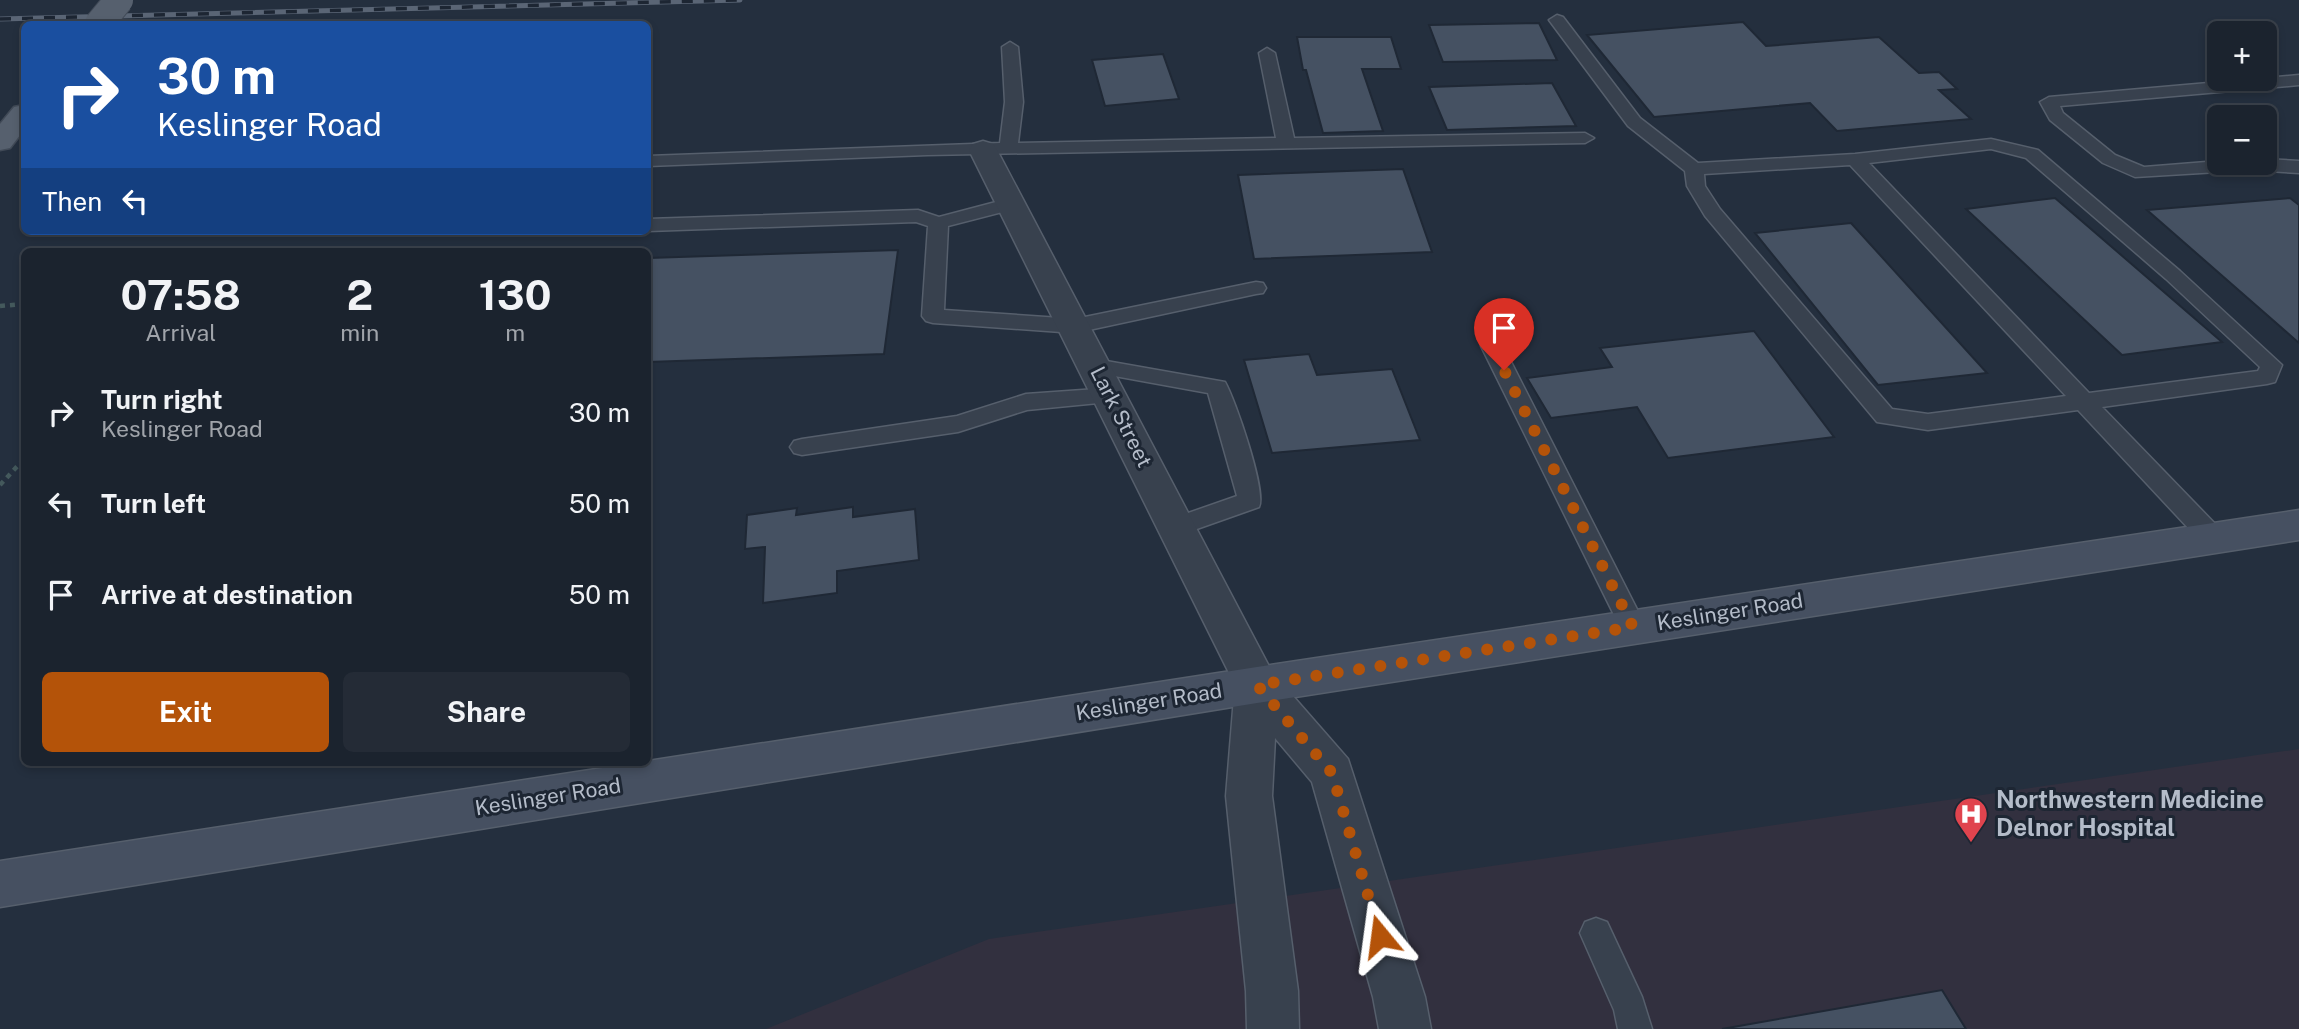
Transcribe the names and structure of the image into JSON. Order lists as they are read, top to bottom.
{
  "streets": {
    "main road": ["Keslinger Road"],
    "street": ["Lark Street"]
  },
  "crossings": [
    ["Lark Street", "Keslinger Road"]
  ],
  "places": {
    "hospital": ["Northwestern Medicine Delnor Hospital"]
  },
  "page": {
    "map_buttons": ["+", "−"],
    "turn": ["30 m", "Keslinger Road"],
    "then": "Then",
    "eta": [
      "07:58",
      "Arrival",
      "2",
      "min",
      "130",
      "m"
    ],
    "list": [
      {
        "name": "Turn right",
        "note": "Keslinger Road",
        "value": "30 m"
      },
      {
        "name": "Turn left",
        "value": "50 m"
      },
      {
        "name": "Arrive at destination",
        "value": "50 m"
      }
    ],
    "buttons": ["Exit", "Share"]
  }
}
